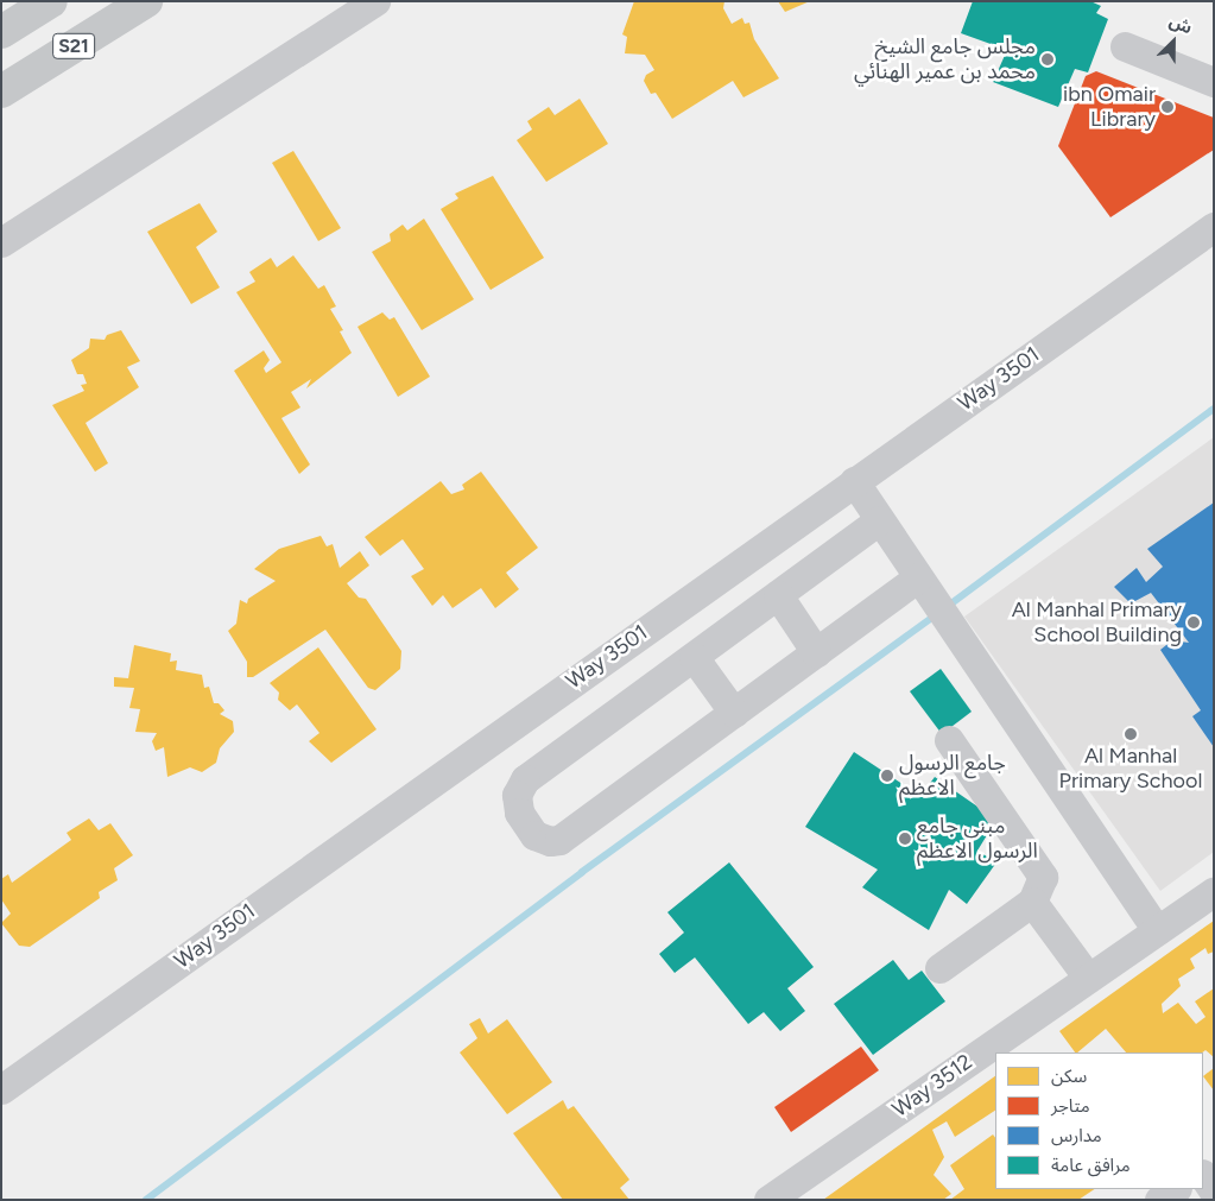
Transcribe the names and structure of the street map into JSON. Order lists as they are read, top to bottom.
{
  "streets": {
    "main road": ["S21"],
    "street": ["Way 3501", "Way 3512"]
  },
  "places": [
    "مجلس جامع الشيخ محمد بن عمير الهنائي",
    "ibn Omair Library",
    "Al Manhal Primary School Building",
    "Al Manhal Primary School",
    "جامع الرسول الاعظم",
    "مبنى جامع الرسول الاعظم"
  ],
  "legend": [
    "سكن",
    "متاجر",
    "مدارس",
    "مرافق عامة"
  ],
  "north": "top right"
}
